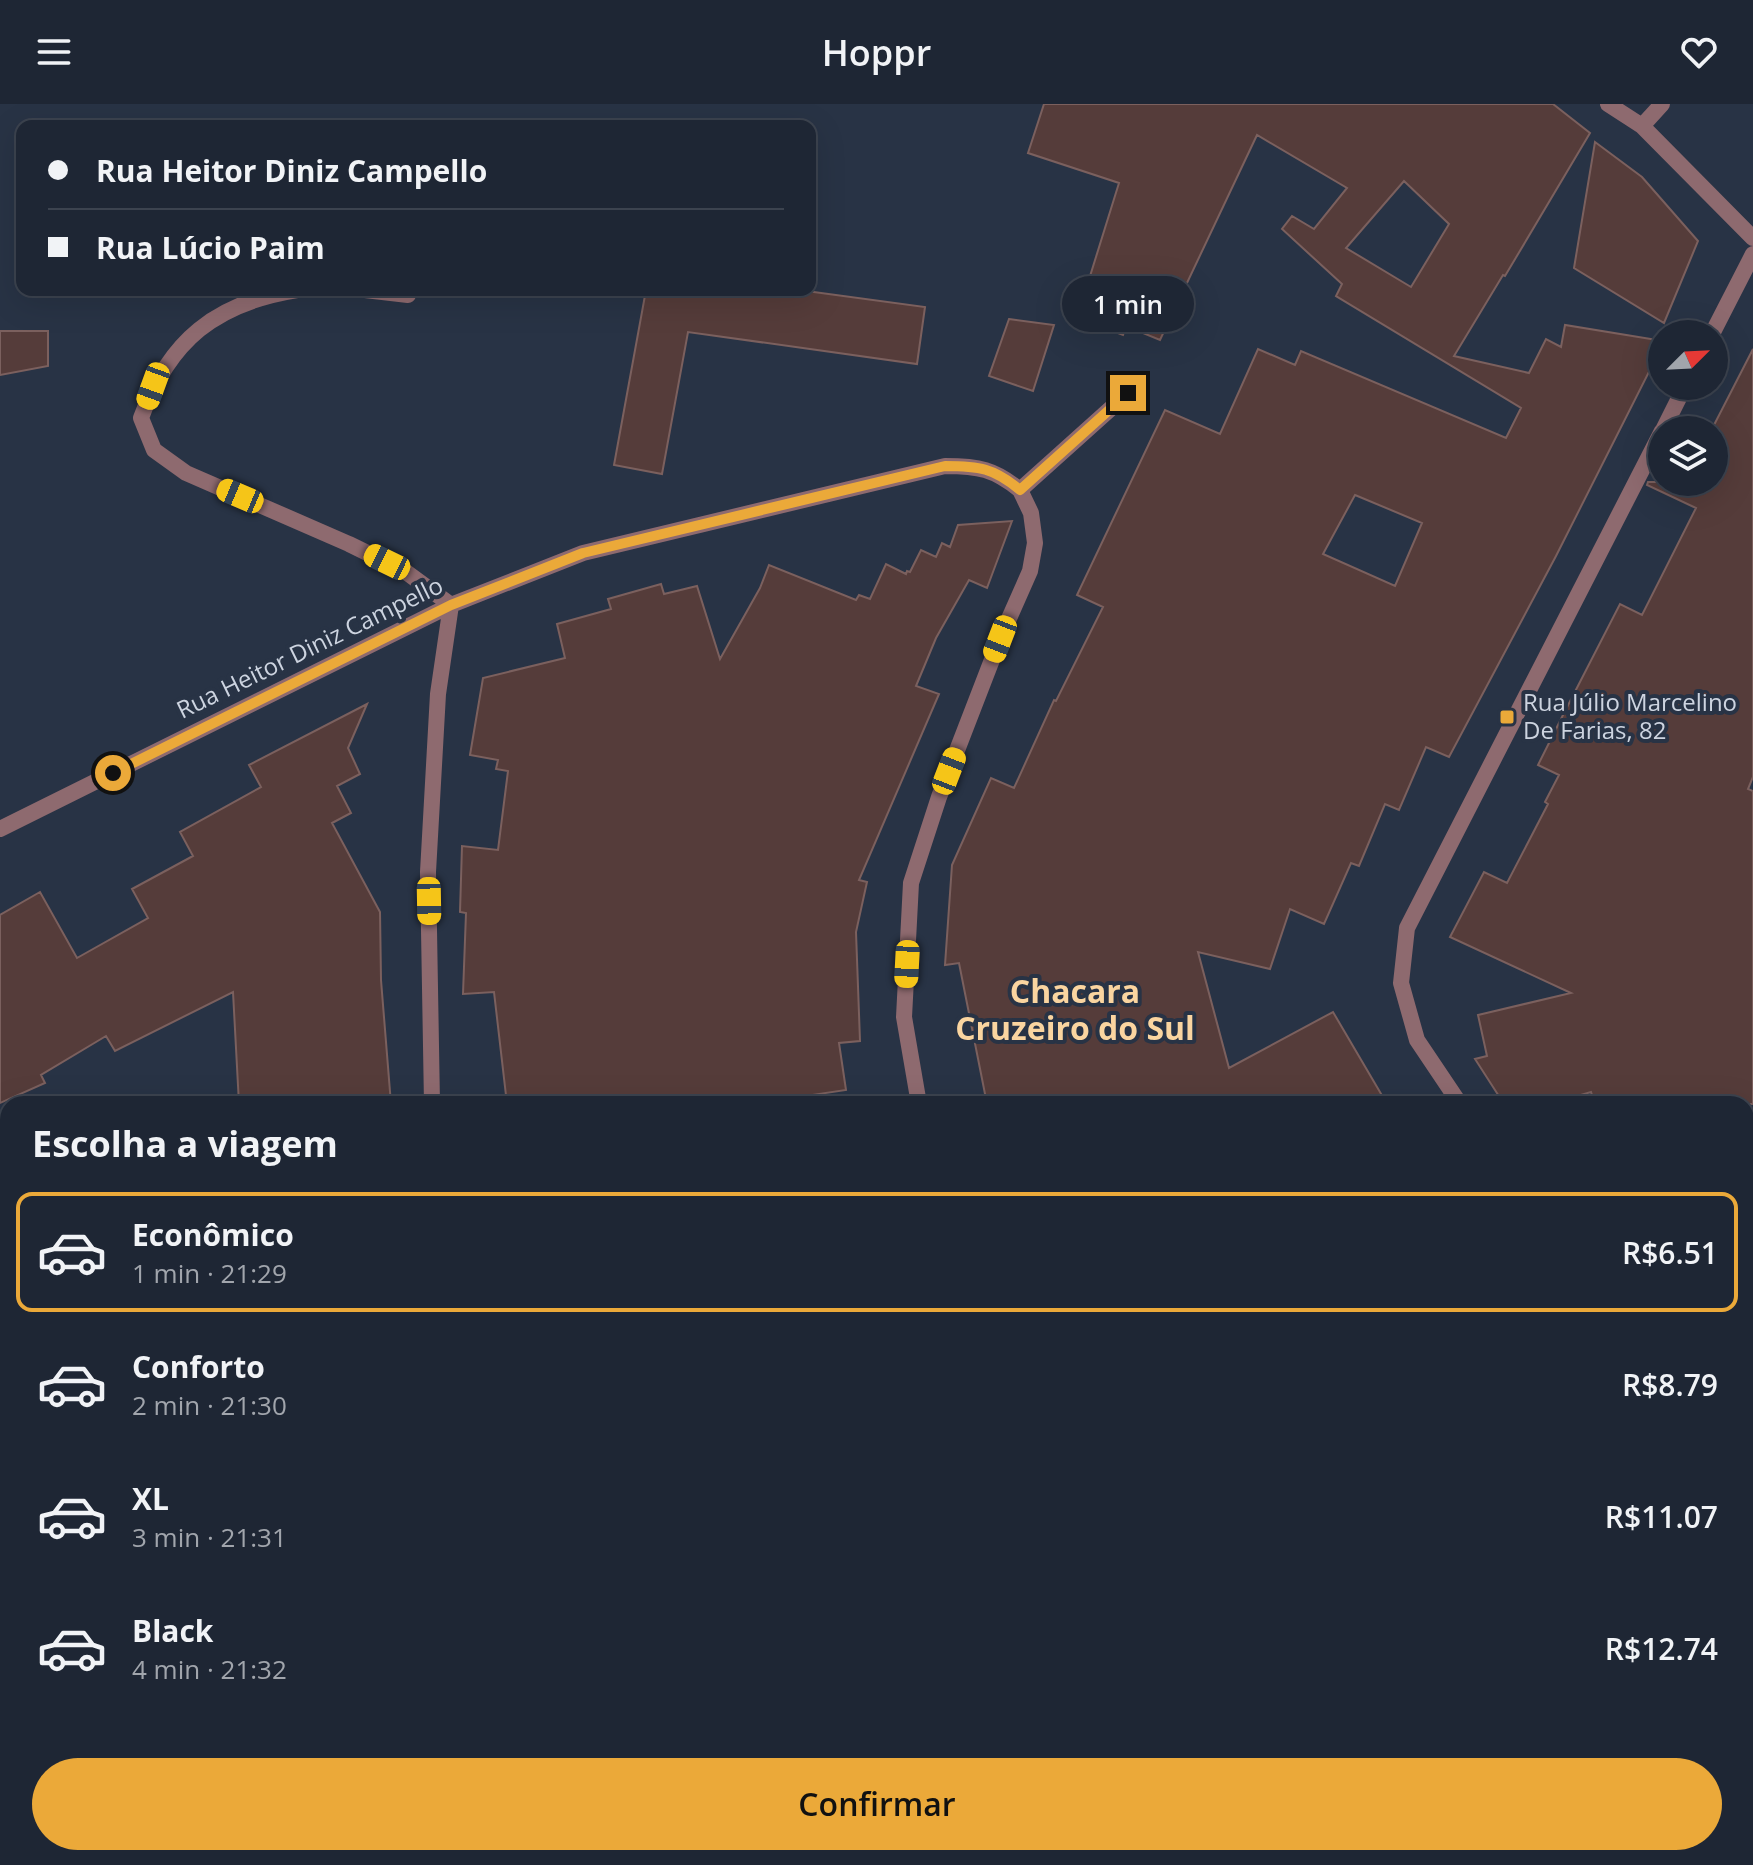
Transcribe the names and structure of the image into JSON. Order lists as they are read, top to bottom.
{
  "streets": {
    "street": ["Rua Heitor Diniz Campello"]
  },
  "districts": ["Chacara Cruzeiro do Sul"],
  "places": {
    "transit": ["Rua Júlio Marcelino De Farias, 82"]
  },
  "north": "top right",
  "page": {
    "header": "Hoppr",
    "banner": ["Rua Heitor Diniz Campello", "Rua Lúcio Paim"],
    "bubble": "1 min",
    "heading": "Escolha a viagem",
    "list": [
      {
        "name": "Econômico",
        "note": "1 min · 21:29",
        "value": "R$6.51"
      },
      {
        "name": "Conforto",
        "note": "2 min · 21:30",
        "value": "R$8.79"
      },
      {
        "name": "XL",
        "note": "3 min · 21:31",
        "value": "R$11.07"
      },
      {
        "name": "Black",
        "note": "4 min · 21:32",
        "value": "R$12.74"
      }
    ],
    "buttons": "Confirmar"
  }
}
